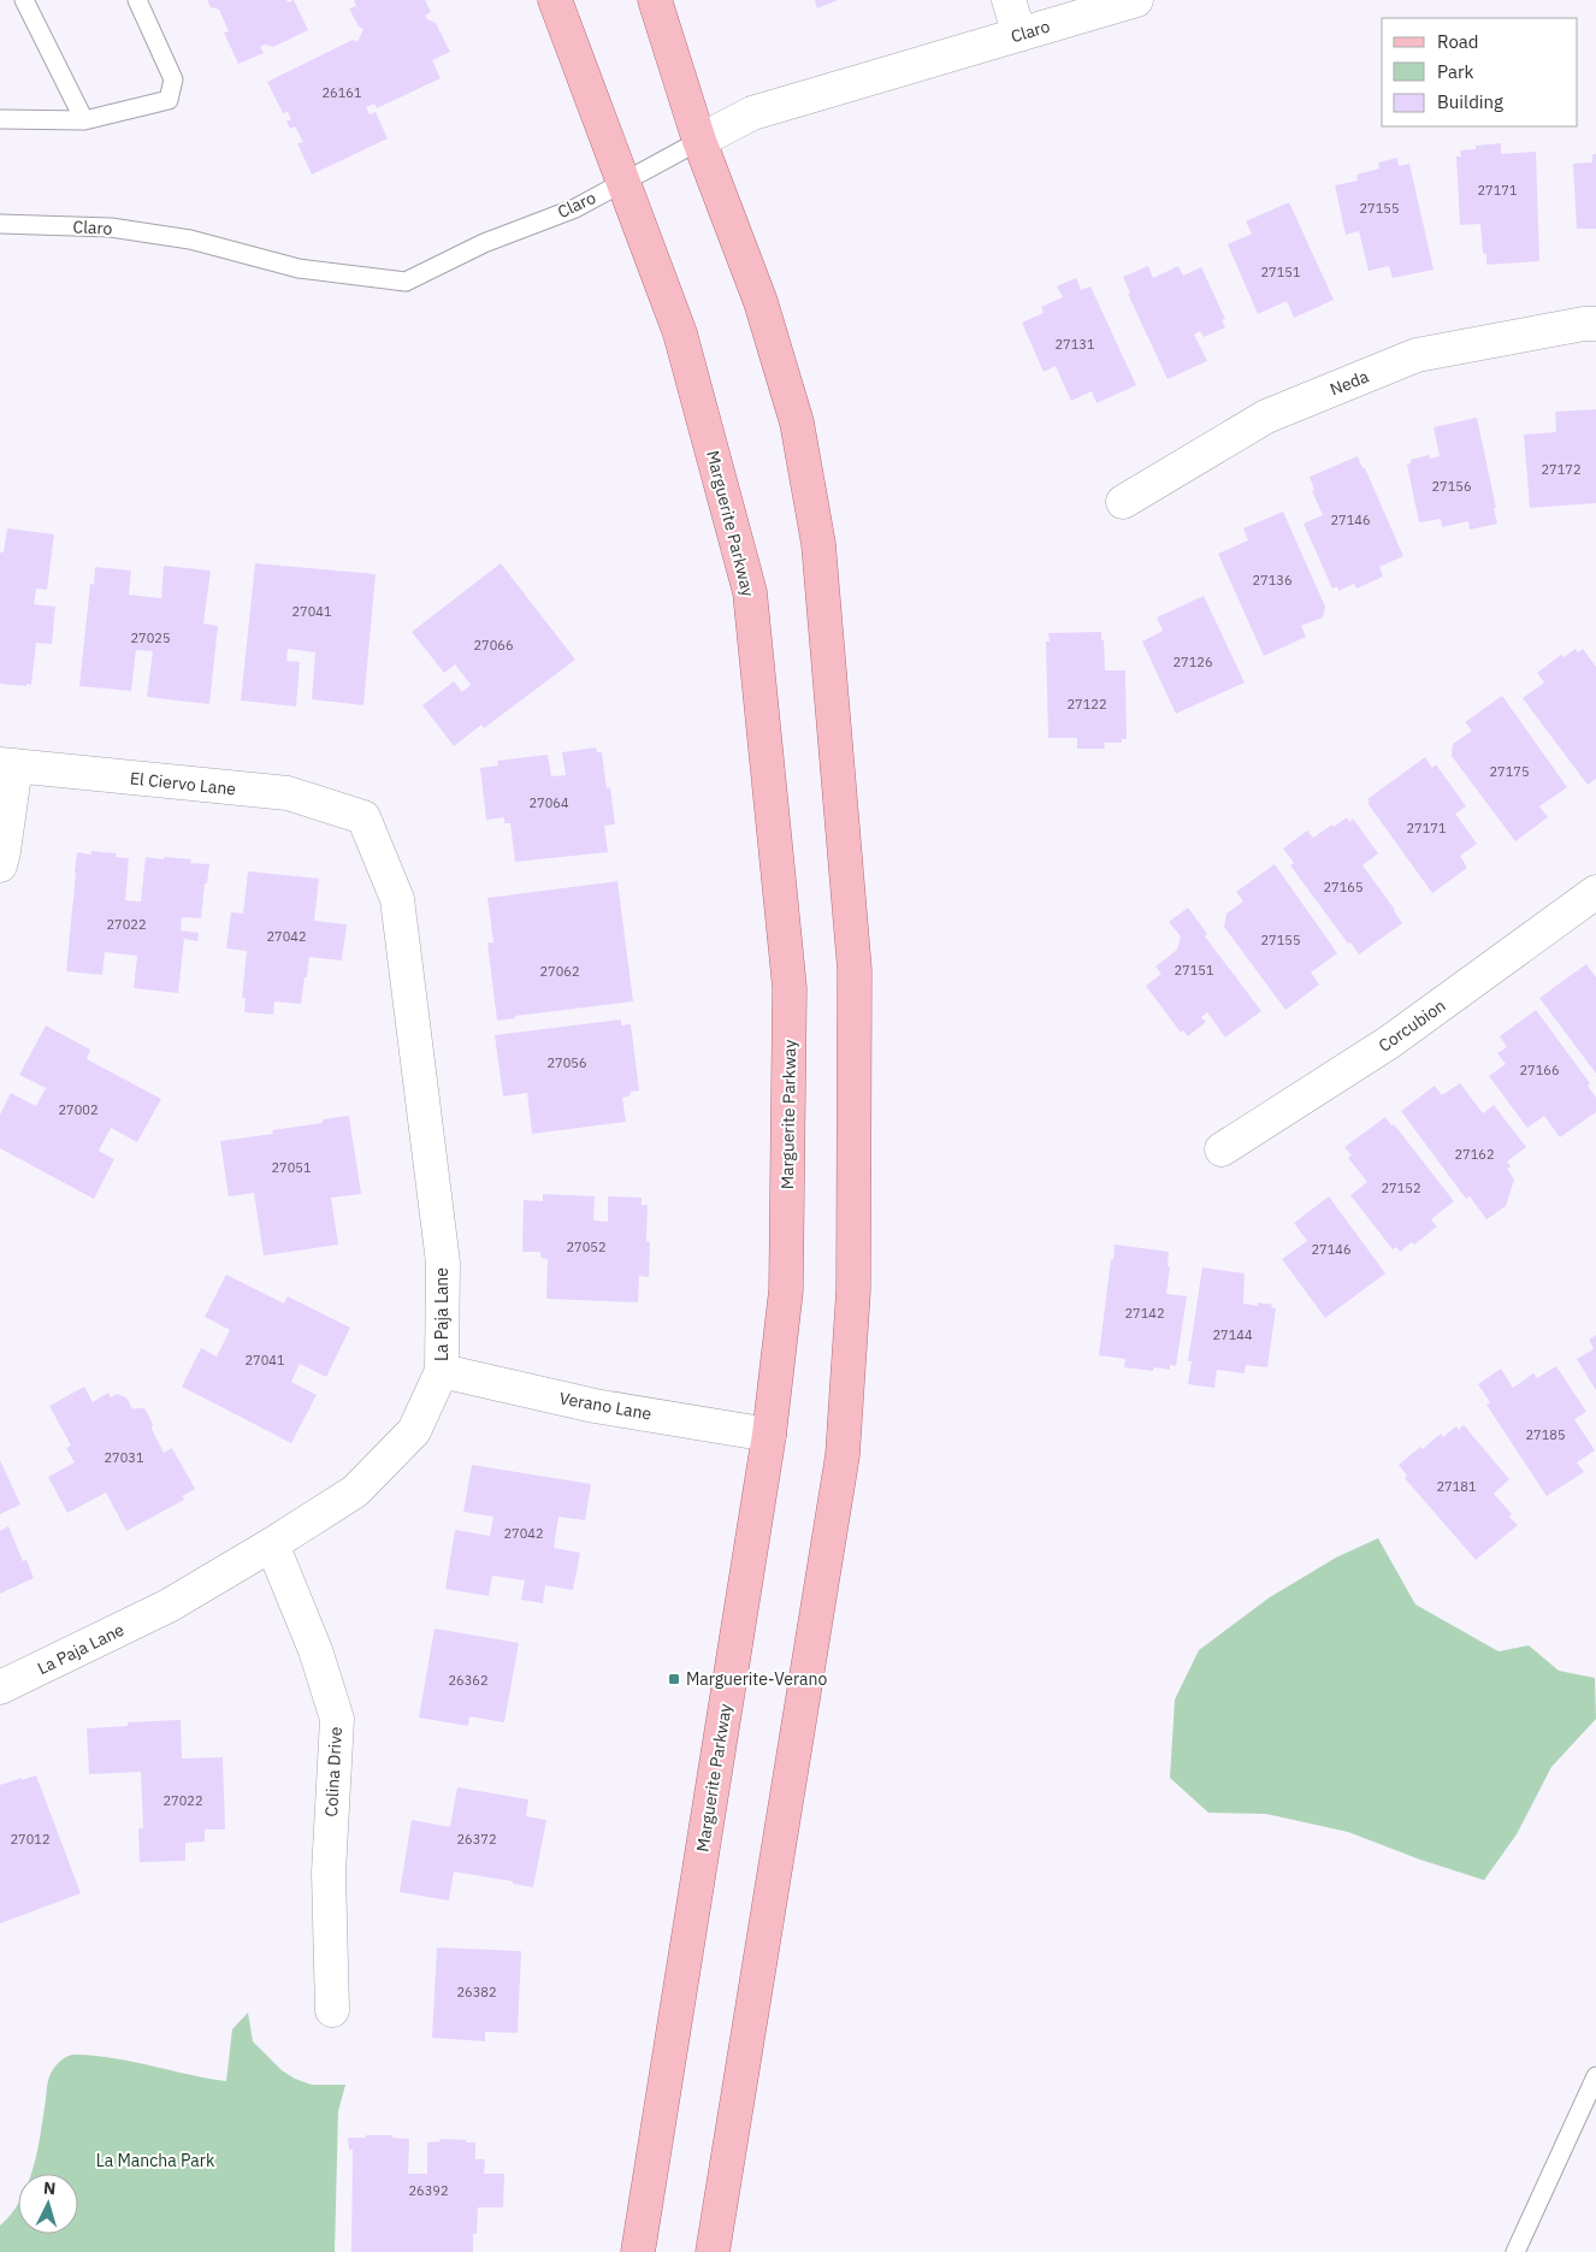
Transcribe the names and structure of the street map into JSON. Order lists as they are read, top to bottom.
{
  "streets": {
    "main road": ["Marguerite Parkway"],
    "street": [
      "Claro",
      "Neda",
      "El Ciervo Lane",
      "Corcubion",
      "La Paja Lane",
      "Verano Lane",
      "Colina Drive"
    ]
  },
  "crossings": [
    ["Claro", "Marguerite Parkway"],
    ["Marguerite Parkway", "Verano Lane"],
    ["El Ciervo Lane", "La Paja Lane"],
    ["La Paja Lane", "Verano Lane"],
    ["La Paja Lane", "Colina Drive"]
  ],
  "parks": ["La Mancha Park"],
  "places": {
    "transit": ["Marguerite-Verano"]
  },
  "house_numbers": [
    "26161",
    "27171",
    "27155",
    "27151",
    "27131",
    "27172",
    "27156",
    "27146",
    "27136",
    "27041",
    "27025",
    "27066",
    "27126",
    "27122",
    "27175",
    "27064",
    "27171",
    "27165",
    "27022",
    "27042",
    "27155",
    "27151",
    "27062",
    "27056",
    "27166",
    "27002",
    "27162",
    "27051",
    "27152",
    "27052",
    "27146",
    "27142",
    "27144",
    "27041",
    "27185",
    "27031",
    "27181",
    "27042",
    "26362",
    "27022",
    "27012",
    "26372",
    "26382",
    "26392"
  ],
  "legend": ["Road", "Park", "Building"],
  "north": "top"
}
